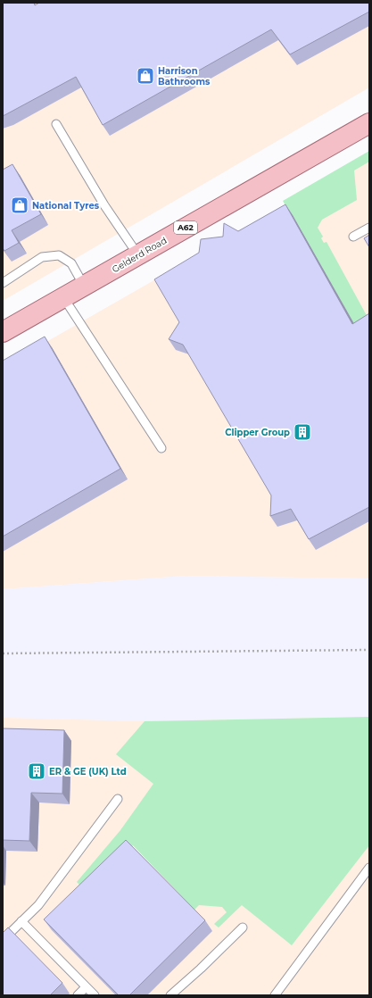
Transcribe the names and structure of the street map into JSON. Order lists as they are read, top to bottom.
{
  "streets": {
    "main road": ["A62", "Gelderd Road"]
  },
  "places": {
    "shop": ["Harrison Bathrooms", "National Tyres"],
    "building": ["Clipper Group", "ER & GE (UK) Ltd"]
  }
}
